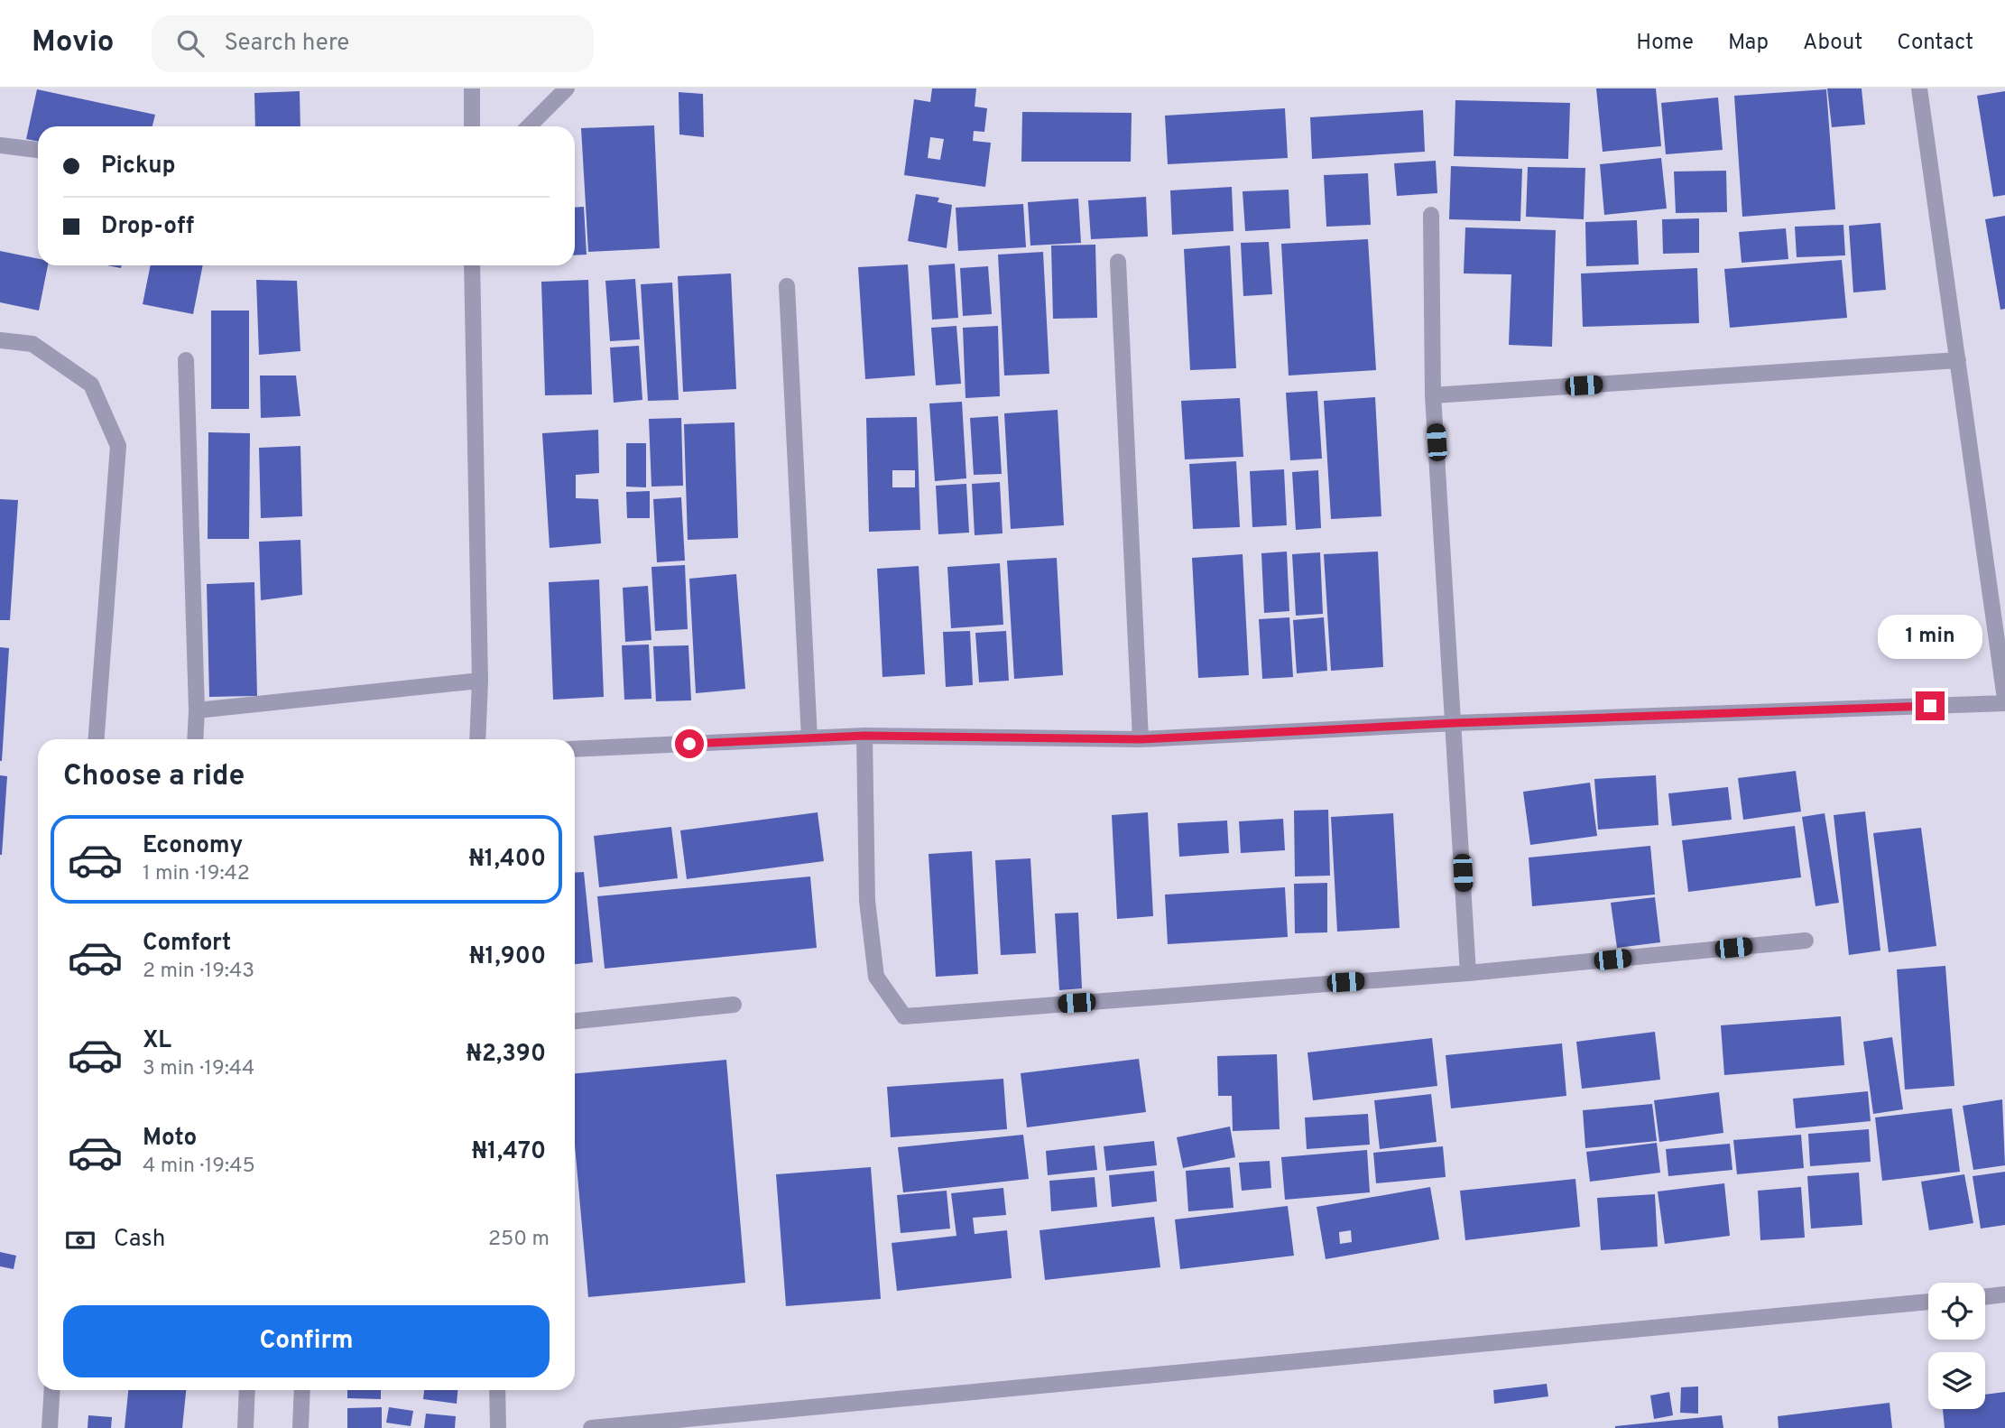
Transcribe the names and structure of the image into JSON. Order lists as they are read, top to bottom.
{
  "page": {
    "header": "Movio",
    "search": "Search here",
    "nav": [
      "Home",
      "Map",
      "About",
      "Contact"
    ],
    "banner": ["Pickup", "Drop-off"],
    "bubble": "1 min",
    "heading": "Choose a ride",
    "list": [
      {
        "name": "Economy",
        "note": "1 min · 19:42",
        "value": "₦1,400"
      },
      {
        "name": "Comfort",
        "note": "2 min · 19:43",
        "value": "₦1,900"
      },
      {
        "name": "XL",
        "note": "3 min · 19:44",
        "value": "₦2,390"
      },
      {
        "name": "Moto",
        "note": "4 min · 19:45",
        "value": "₦1,470"
      }
    ],
    "pay": ["Cash", "250 m"],
    "buttons": "Confirm"
  }
}
